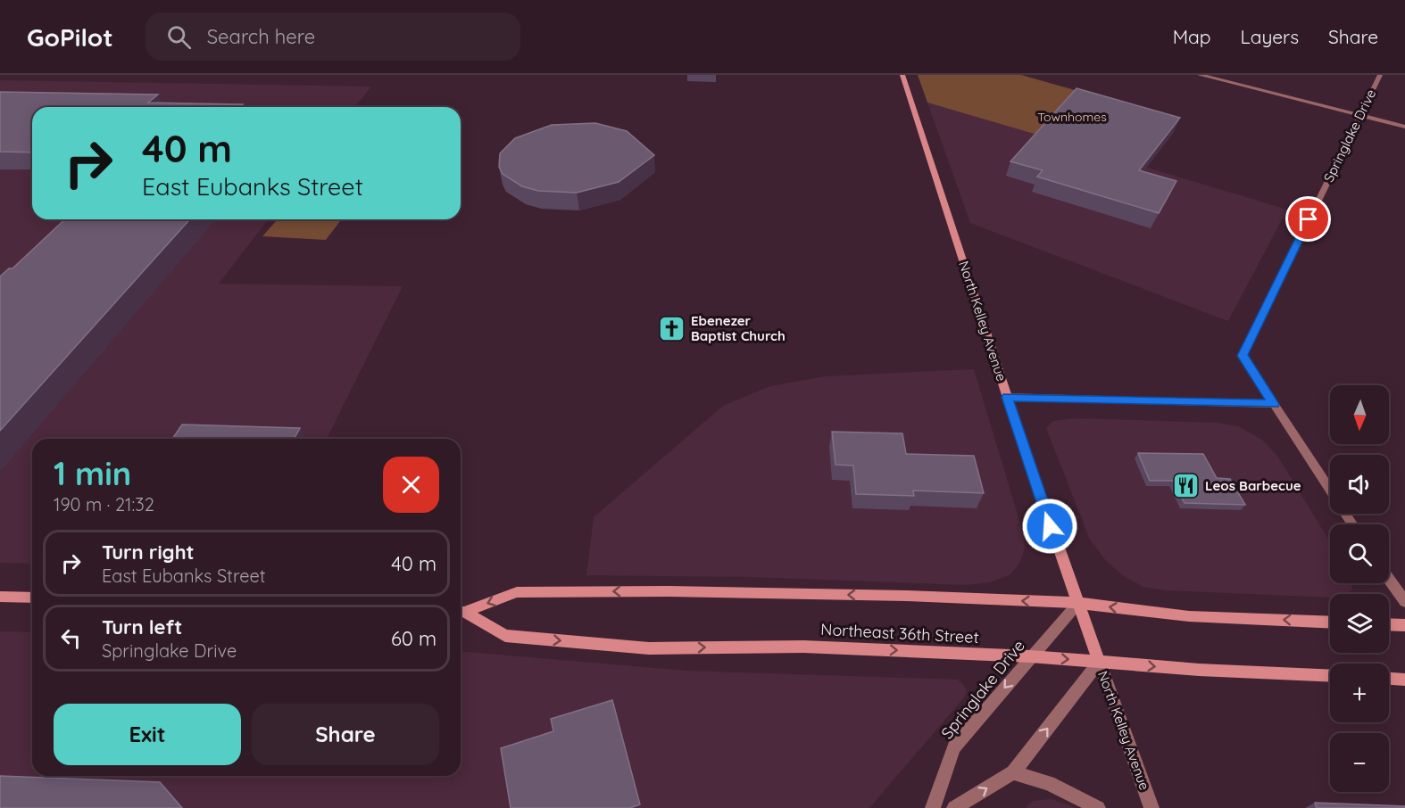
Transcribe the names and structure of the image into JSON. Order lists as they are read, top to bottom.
{
  "streets": {
    "main road": ["North Kelley Avenue", "Northeast 36th Street"],
    "street": ["Springlake Drive"]
  },
  "crossings": [
    ["Springlake Drive", "North Kelley Avenue"],
    ["Springlake Drive", "Northeast 36th Street"],
    ["North Kelley Avenue", "Northeast 36th Street"]
  ],
  "parks": ["Townhomes"],
  "places": {
    "church": ["Ebenezer Baptist Church"],
    "restaurant": ["Leos Barbecue"]
  },
  "north": "bottom",
  "page": {
    "header": "GoPilot",
    "search": "Search here",
    "nav": ["Map", "Layers", "Share"],
    "turn": ["40 m", "East Eubanks Street"],
    "map_buttons": ["+", "−"],
    "heading": ["1 min", "190 m · 21:32"],
    "list": [
      {
        "name": "Turn right",
        "note": "East Eubanks Street",
        "value": "40 m"
      },
      {
        "name": "Turn left",
        "note": "Springlake Drive",
        "value": "60 m"
      }
    ],
    "buttons": ["Exit", "Share"]
  }
}
